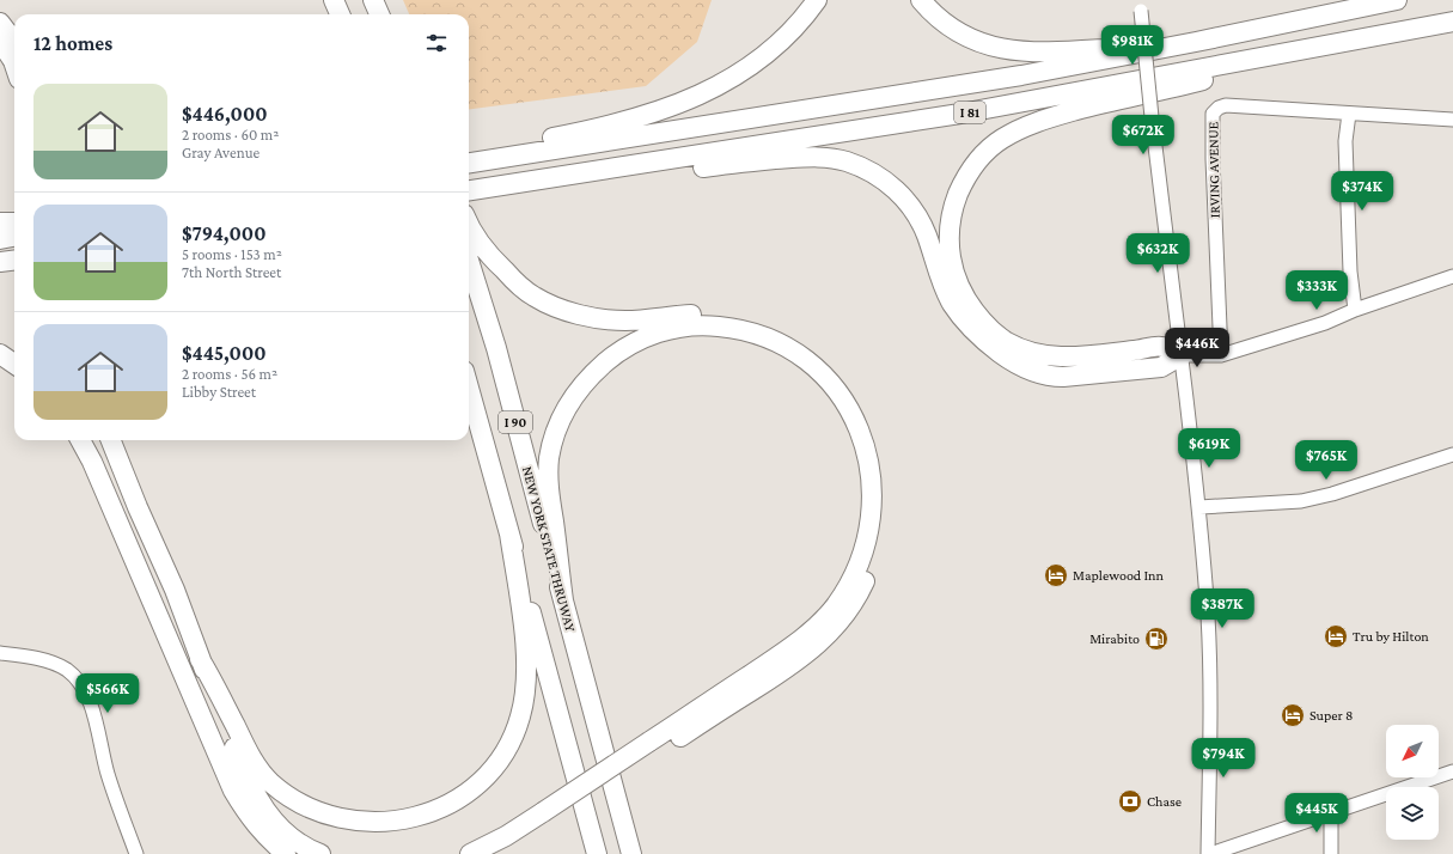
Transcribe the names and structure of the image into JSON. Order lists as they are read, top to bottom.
{
  "streets": {
    "highway": ["I 81", "I 90", "NEW YORK STATE THRUWAY"],
    "street": ["IRVING AVENUE"]
  },
  "places": {
    "hotel": ["Maplewood Inn", "Tru by Hilton", "Super 8"],
    "fuel station": ["Mirabito"],
    "bank": ["Chase"]
  },
  "north": "bottom left",
  "page": {
    "heading": "12 homes",
    "price": [
      "$981K",
      "$672K",
      "$374K",
      "$632K",
      "$333K",
      "$446K",
      "$619K",
      "$765K",
      "$387K",
      "$566K",
      "$794K",
      "$445K"
    ],
    "list": [
      {
        "name": "$446,000",
        "note": "2 rooms · 60 m² · Gray Avenue"
      },
      {
        "name": "$794,000",
        "note": "5 rooms · 153 m² · 7th North Street"
      },
      {
        "name": "$445,000",
        "note": "2 rooms · 56 m² · Libby Street"
      }
    ]
  }
}
